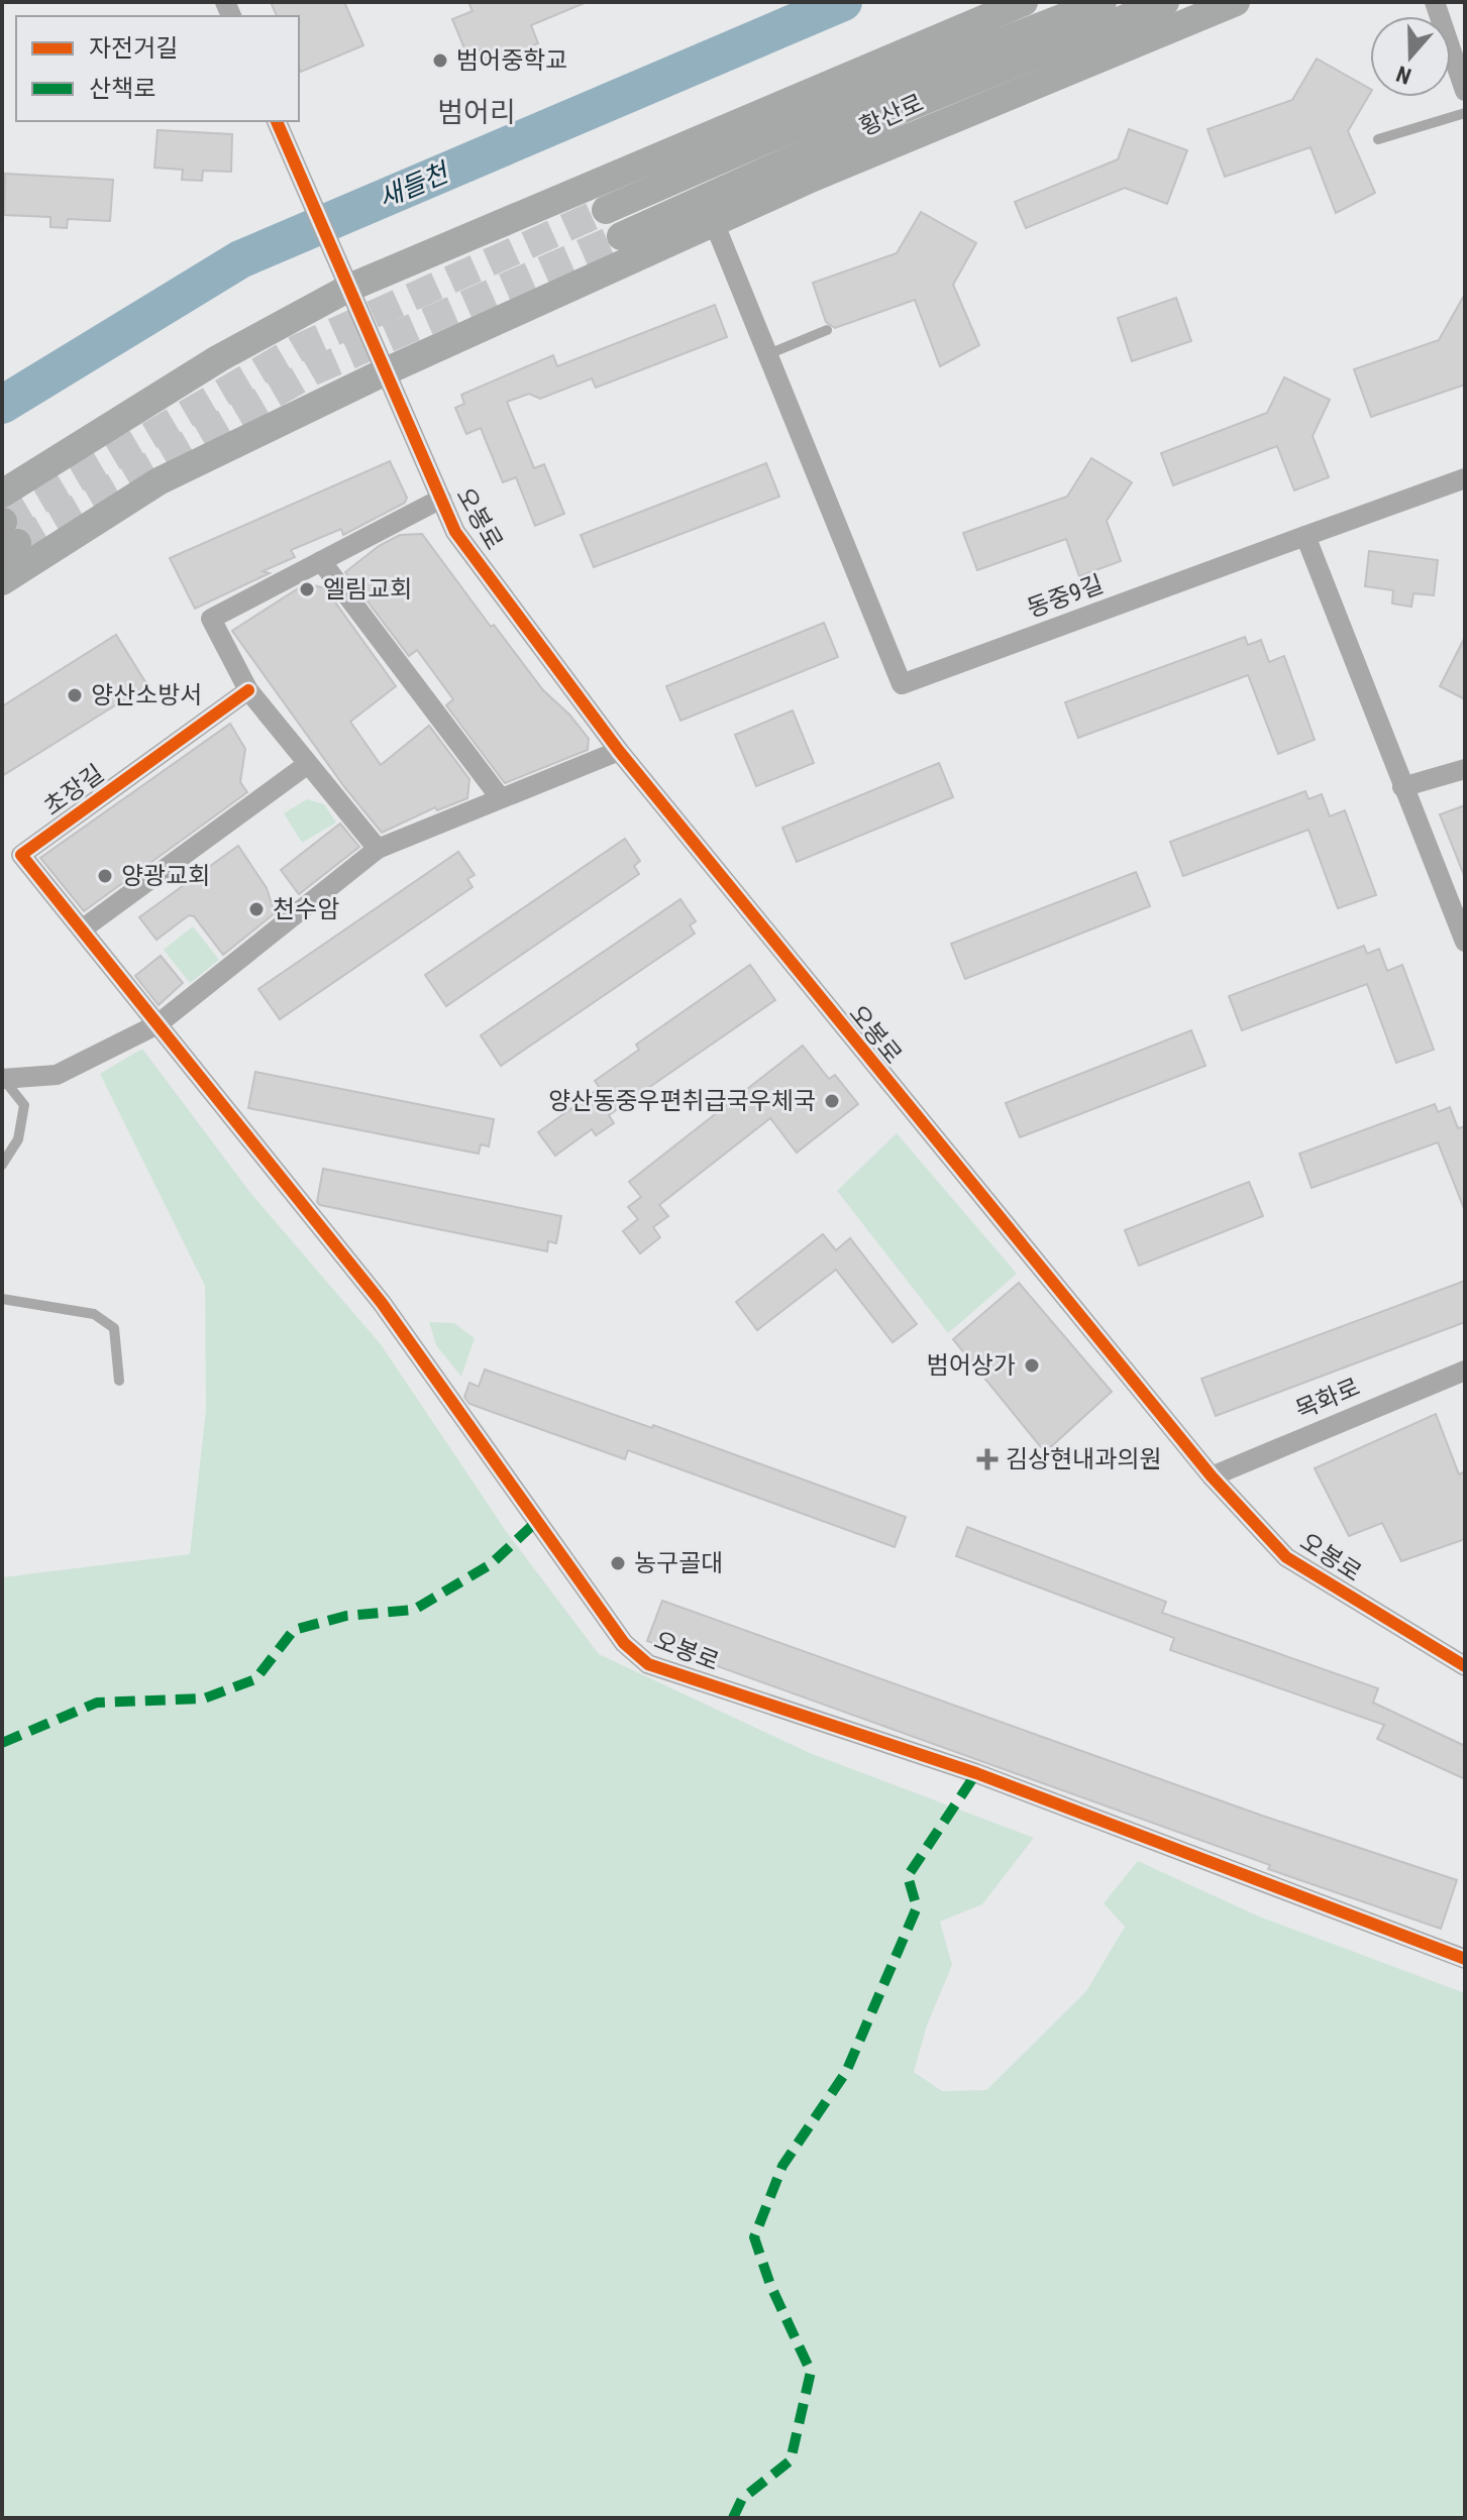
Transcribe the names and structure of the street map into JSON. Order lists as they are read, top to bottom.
{
  "streets": {
    "main road": ["황산로"],
    "street": [
      "오봉로",
      "동중9길",
      "초장길",
      "목화로"
    ]
  },
  "crossings": [
    ["오봉로", "초장길"],
    ["오봉로", "목화로"]
  ],
  "districts": ["범어리"],
  "water": ["새들천"],
  "places": {
    "other": [
      "범어중학교",
      "엘림교회",
      "양산소방서",
      "양광교회",
      "천수암",
      "양산동중우편취급국우체국",
      "범어상가",
      "농구골대"
    ],
    "health": ["김상현내과의원"]
  },
  "legend": ["자전거길", "산책로"],
  "north": "bottom"
}
